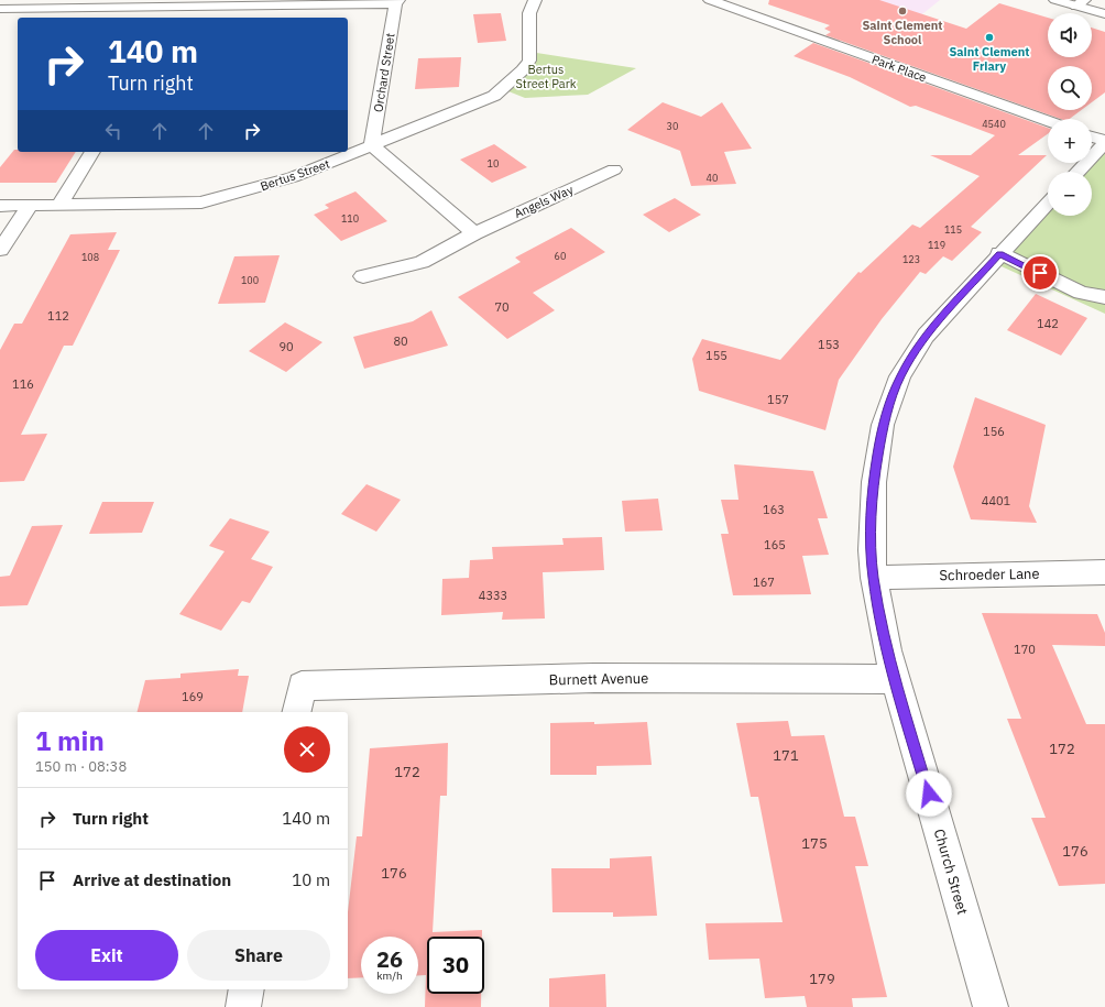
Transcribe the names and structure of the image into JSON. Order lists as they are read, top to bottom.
{
  "streets": {
    "street": [
      "Park Place",
      "Orchard Street",
      "Bertus Street",
      "Angels Way",
      "Schroeder Lane",
      "Burnett Avenue",
      "Church Street"
    ]
  },
  "crossings": [
    ["Orchard Street", "Bertus Street"],
    ["Schroeder Lane", "Church Street"],
    ["Burnett Avenue", "Church Street"]
  ],
  "parks": ["Bertus Street Park"],
  "places": ["Saint Clement School", "Saint Clement Friary"],
  "house_numbers": [
    "4540",
    "30",
    "10",
    "40",
    "110",
    "115",
    "119",
    "60",
    "108",
    "123",
    "100",
    "70",
    "112",
    "142",
    "80",
    "153",
    "90",
    "155",
    "116",
    "157",
    "156",
    "4401",
    "163",
    "165",
    "167",
    "4333",
    "170",
    "169",
    "172",
    "171",
    "172",
    "175",
    "176",
    "176",
    "179"
  ],
  "page": {
    "map_buttons": ["+", "−"],
    "turn": ["140 m", "Turn right"],
    "heading": ["1 min", "150 m · 08:38"],
    "list": [
      {
        "name": "Turn right",
        "value": "140 m"
      },
      {
        "name": "Arrive at destination",
        "value": "10 m"
      }
    ],
    "buttons": ["Exit", "Share"],
    "speed": "26 km/h",
    "limit": "30"
  }
}
